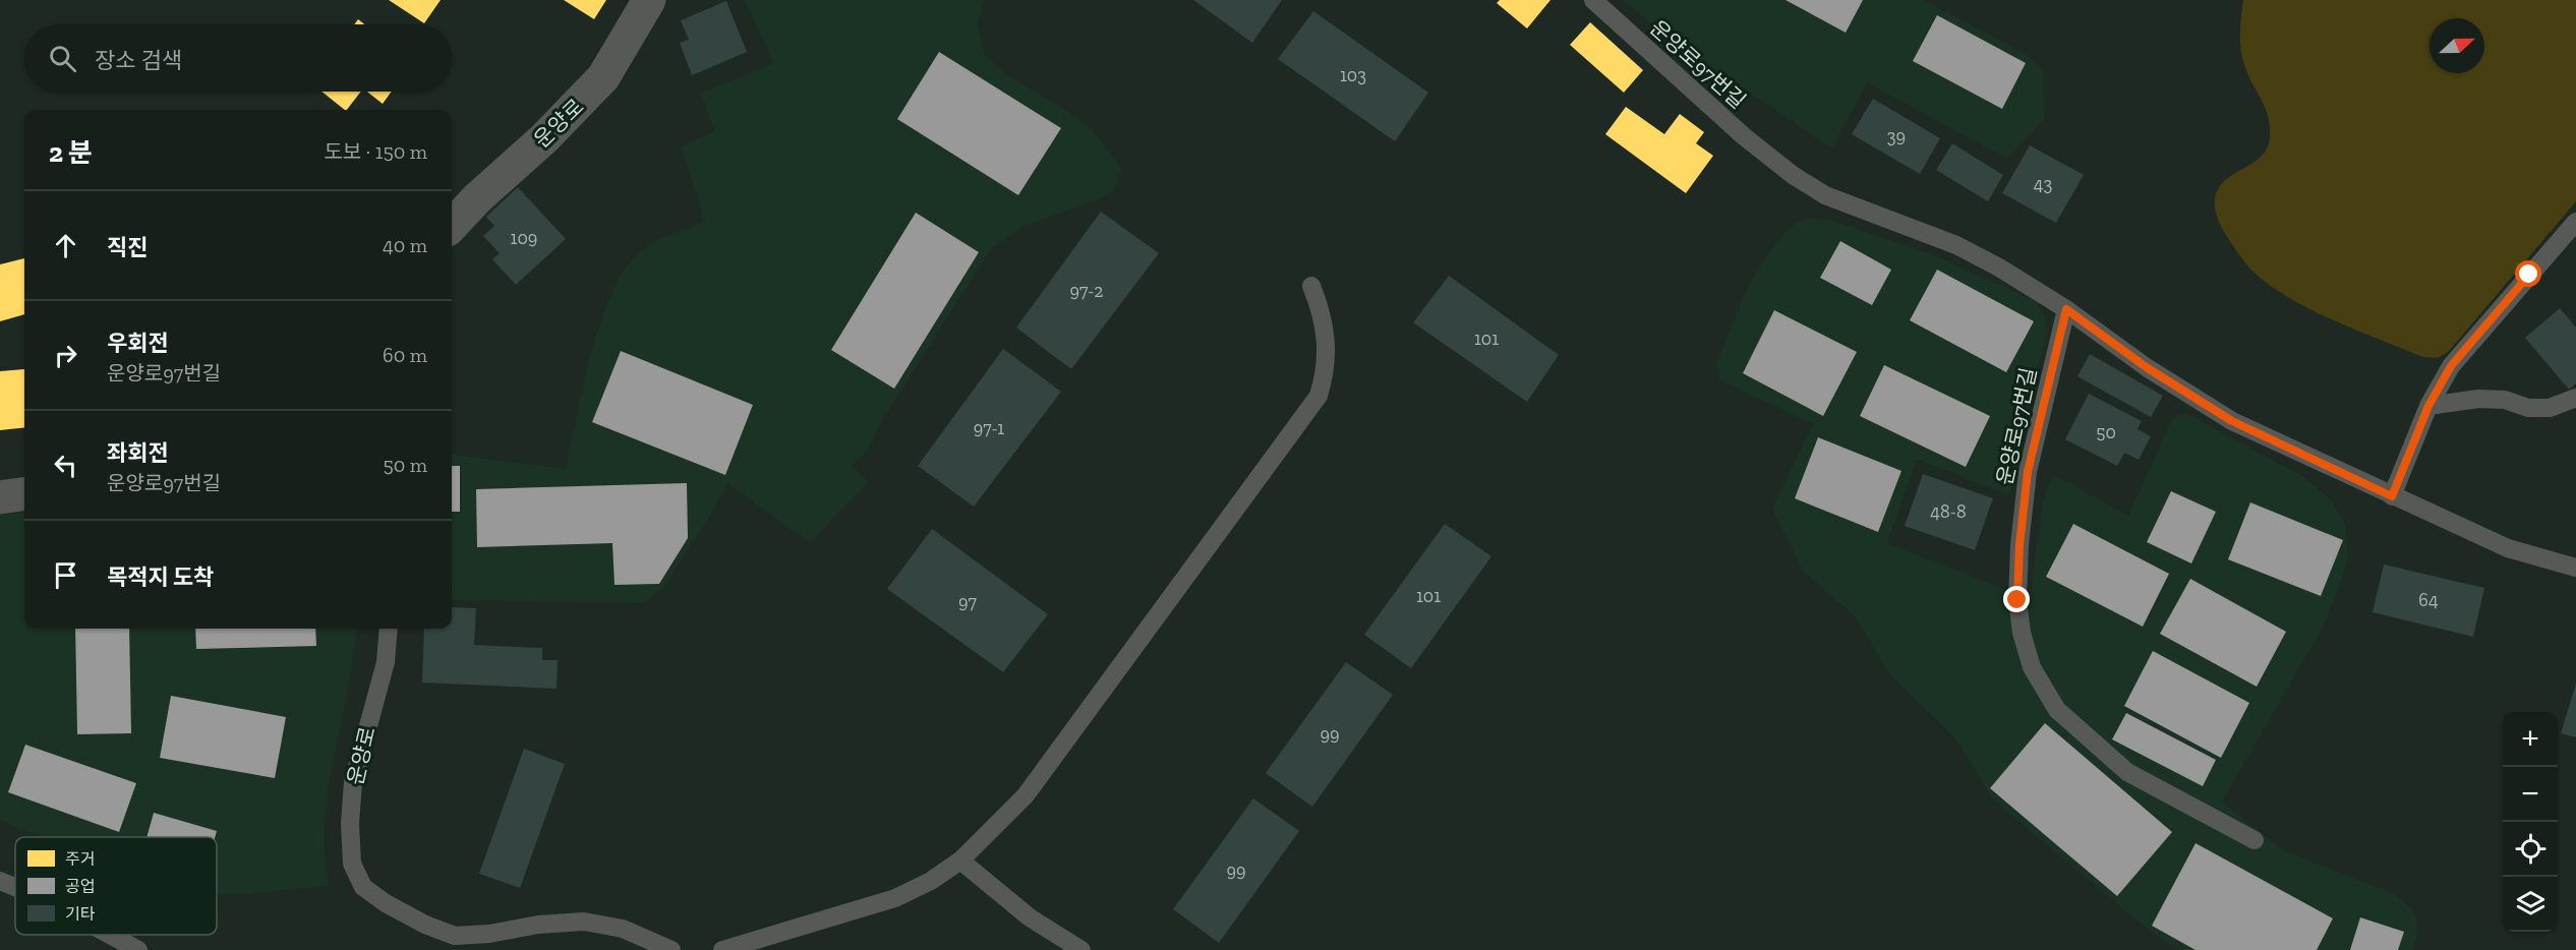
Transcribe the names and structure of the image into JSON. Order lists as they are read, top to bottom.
{
  "streets": {
    "street": ["운양로"],
    "lane": ["운양로97번길"]
  },
  "house_numbers": [
    "103",
    "39",
    "43",
    "109",
    "97-2",
    "101",
    "97-1",
    "50",
    "48-8",
    "101",
    "64",
    "97",
    "99",
    "99"
  ],
  "legend": ["주거", "공업", "기타"],
  "north": "right",
  "page": {
    "search": "장소 검색",
    "heading": ["2 분", "도보 · 150 m"],
    "list": [
      ["직진", "40 m"],
      ["우회전", "운양로97번길", "60 m"],
      ["좌회전", "운양로97번길", "50 m"],
      "목적지 도착"
    ],
    "map_buttons": ["+", "−"]
  }
}
